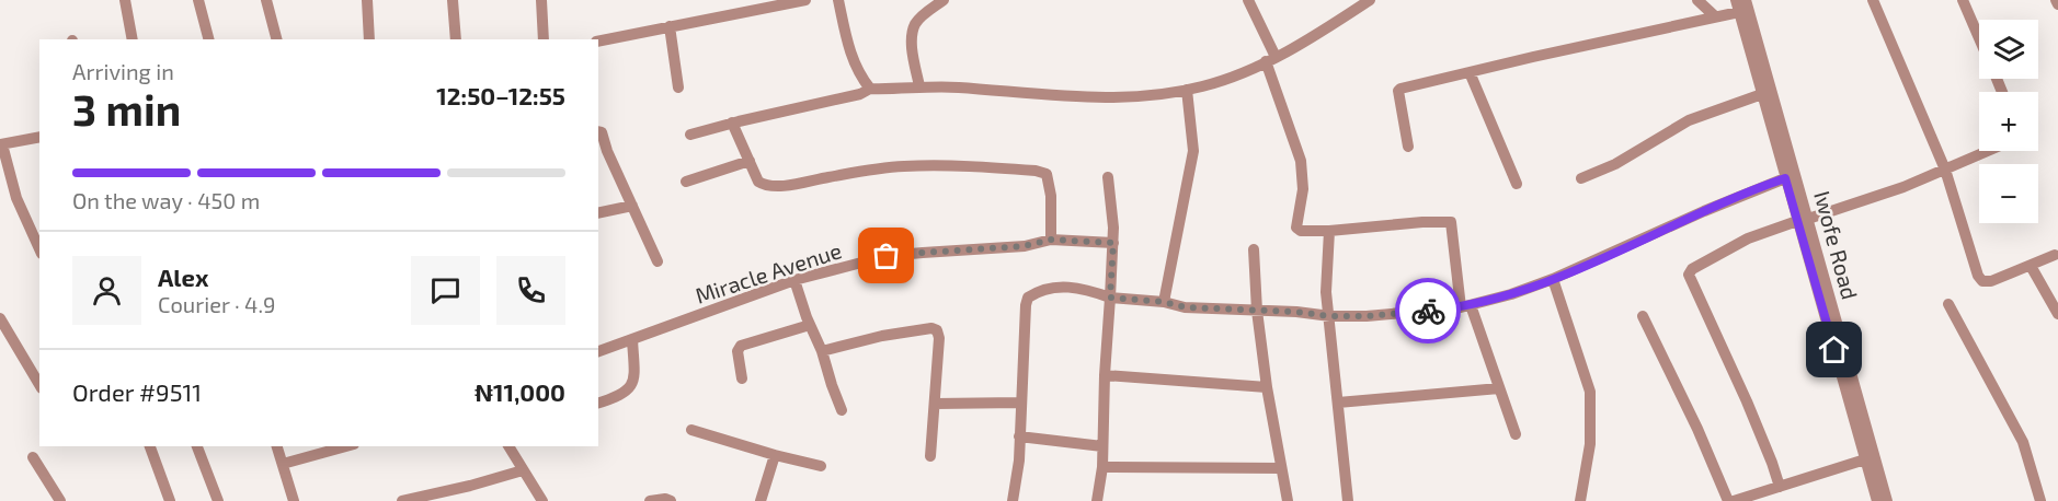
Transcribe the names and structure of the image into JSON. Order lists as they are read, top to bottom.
{
  "streets": {
    "street": ["Iwofe Road", "Miracle Avenue"]
  },
  "page": {
    "map_buttons": ["+", "−"],
    "heading": ["3 min", "Arriving in", "12:50–12:55"],
    "panel": [
      "Alex",
      "Courier · 4.9",
      "Order #9511",
      "₦11,000"
    ],
    "bar": "On the way · 450 m"
  }
}
